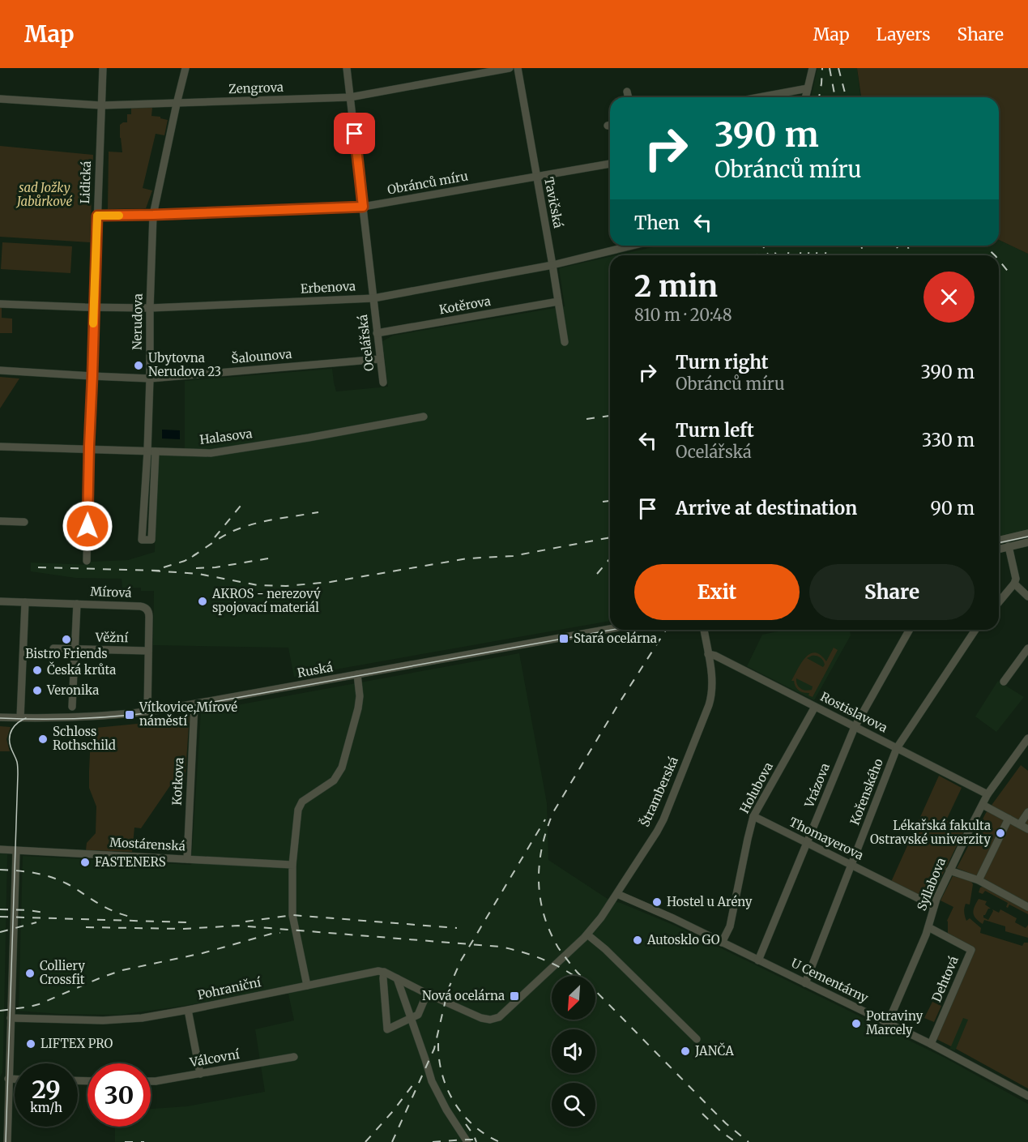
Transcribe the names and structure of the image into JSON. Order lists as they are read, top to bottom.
{
  "streets": {
    "street": [
      "Zengrova",
      "Lidická",
      "Obránců míru",
      "Tavičská",
      "Erbenova",
      "Kotěrova",
      "Nerudova",
      "Ocelářská",
      "Šalounova",
      "Halasova",
      "Mírová",
      "Věžní",
      "Ruská",
      "Rostislavova",
      "Kotkova",
      "Vrázova",
      "Holubova",
      "Štramberská",
      "Kořenského",
      "Thomayerova",
      "Mostárenská",
      "Syllabova",
      "Dehtová",
      "U Cementárny",
      "Pohraniční",
      "Válcovní"
    ]
  },
  "crossings": [
    ["Zengrova", "Lidická"],
    ["Zengrova", "Nerudova"],
    ["Zengrova", "Ocelářská"],
    ["Lidická", "Obránců míru"],
    ["Lidická", "Erbenova"],
    ["Lidická", "Šalounova"],
    ["Lidická", "Halasova"],
    ["Obránců míru", "Tavičská"],
    ["Obránců míru", "Nerudova"],
    ["Obránců míru", "Ocelářská"],
    ["Tavičská", "Erbenova"],
    ["Tavičská", "Kotěrova"],
    ["Erbenova", "Nerudova"],
    ["Erbenova", "Ocelářská"],
    ["Kotěrova", "Ocelářská"],
    ["Nerudova", "Šalounova"],
    ["Nerudova", "Halasova"],
    ["Ocelářská", "Šalounova"],
    ["Mírová", "Věžní"],
    ["Mírová", "Ruská"],
    ["Ruská", "Kotkova"],
    ["Rostislavova", "Vrázova"],
    ["Rostislavova", "Holubova"],
    ["Rostislavova", "Štramberská"],
    ["Rostislavova", "Kořenského"],
    ["Rostislavova", "Syllabova"],
    ["Kotkova", "Mostárenská"],
    ["Vrázova", "Thomayerova"],
    ["Vrázova", "U Cementárny"],
    ["Holubova", "Thomayerova"],
    ["Holubova", "U Cementárny"],
    ["Štramberská", "U Cementárny"],
    ["Kořenského", "Thomayerova"],
    ["Kořenského", "U Cementárny"],
    ["Thomayerova", "Syllabova"],
    ["Syllabova", "Dehtová"],
    ["Syllabova", "U Cementárny"],
    ["Dehtová", "U Cementárny"]
  ],
  "parks": ["sad Jožky Jabůrkové"],
  "places": {
    "other": [
      "Ubytovna Nerudova 23",
      "AKROS - nerezový spojovací materiál",
      "Bistro Friends",
      "Česká krůta",
      "Veronika",
      "Schloss Rothschild",
      "Lékařská fakulta Ostravské univerzity",
      "FASTENERS",
      "Hostel u Arény",
      "Autosklo GO",
      "Colliery Crossfit",
      "Potraviny Marcely",
      "LIFTEX PRO",
      "JANČA"
    ],
    "transit": ["Stará ocelárna", "Vítkovice,Mírové náměstí", "Nová ocelárna"]
  },
  "north": "bottom left",
  "page": {
    "header": "Map",
    "nav": ["Map", "Layers", "Share"],
    "turn": ["390 m", "Obránců míru"],
    "then": "Then",
    "heading": ["2 min", "810 m · 20:48"],
    "list": [
      {
        "name": "Turn right",
        "note": "Obránců míru",
        "value": "390 m"
      },
      {
        "name": "Turn left",
        "note": "Ocelářská",
        "value": "330 m"
      },
      {
        "name": "Arrive at destination",
        "value": "90 m"
      }
    ],
    "buttons": ["Exit", "Share"],
    "speed": "29 km/h",
    "limit": "30"
  }
}
